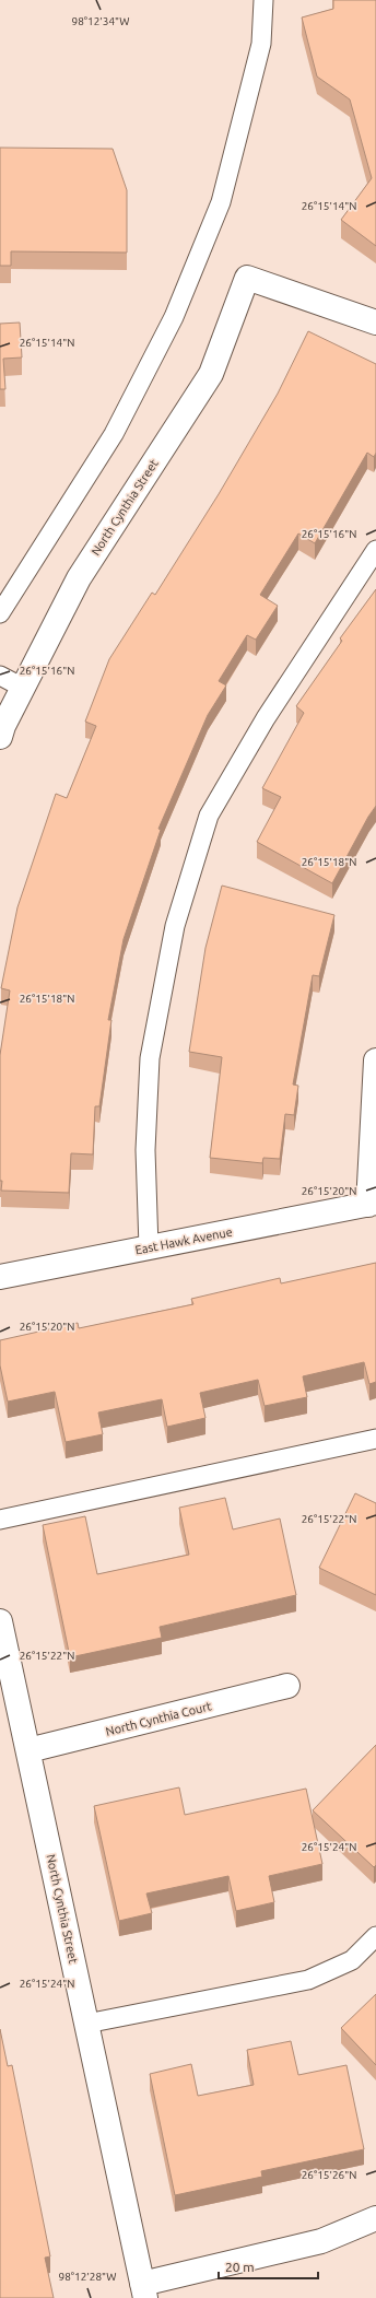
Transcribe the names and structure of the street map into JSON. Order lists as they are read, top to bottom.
{
  "streets": {
    "street": ["North Cynthia Street", "East Hawk Avenue", "North Cynthia Court"]
  },
  "crossings": [
    ["North Cynthia Street", "North Cynthia Court"]
  ],
  "scale_bar": "20 m",
  "coordinates": [
    "98°12'34\"W",
    "26°15'14\"N",
    "26°15'16\"N",
    "26°15'18\"N",
    "26°15'20\"N",
    "26°15'22\"N",
    "26°15'24\"N",
    "26°15'26\"N",
    "98°12'28\"W"
  ]
}
